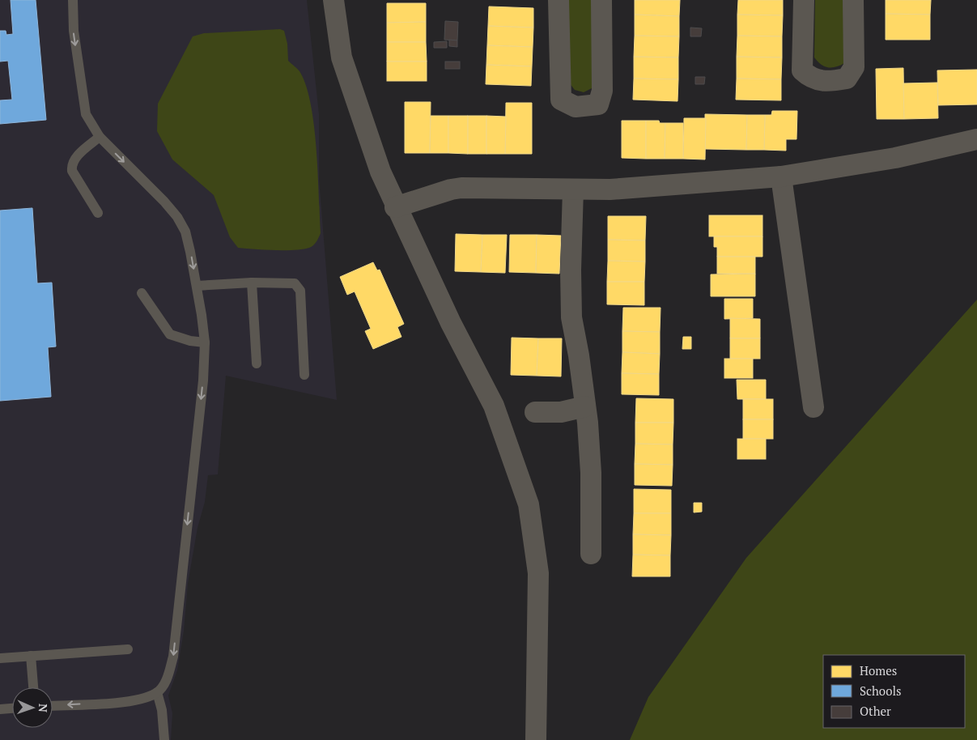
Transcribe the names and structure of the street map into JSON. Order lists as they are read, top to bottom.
{
  "legend": ["Homes", "Schools", "Other"],
  "north": "right"
}
